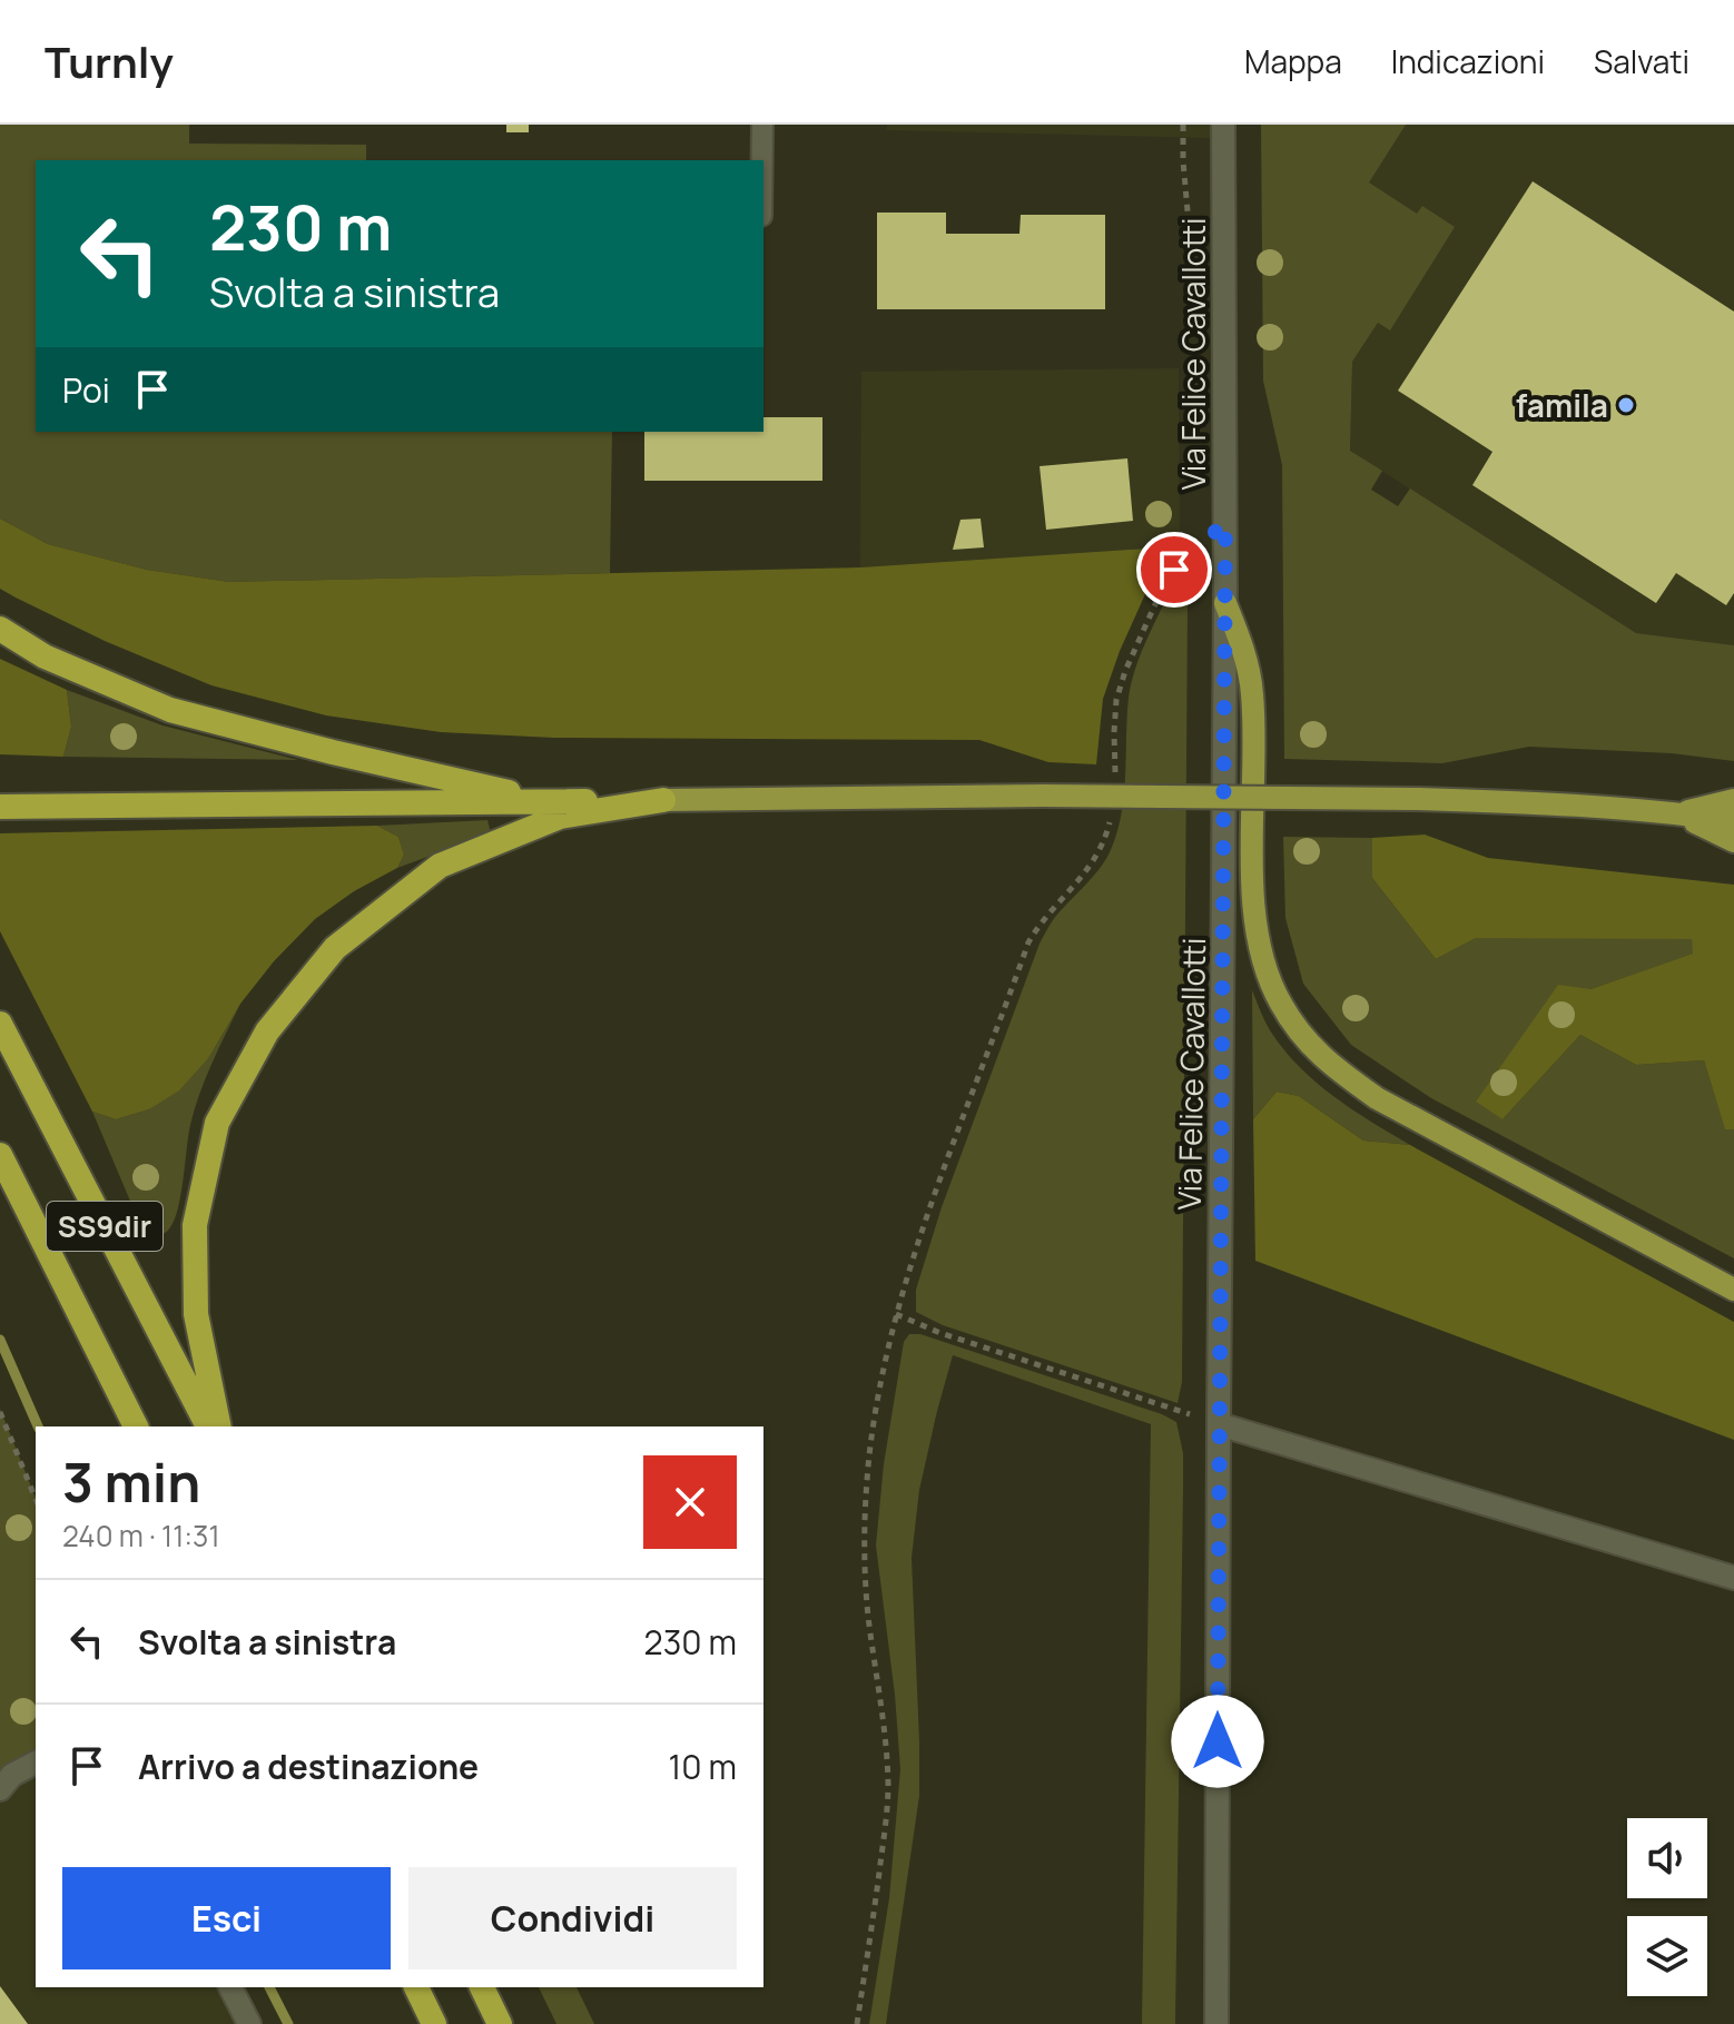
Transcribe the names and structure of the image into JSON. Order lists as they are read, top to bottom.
{
  "streets": {
    "highway": ["SS9dir"],
    "street": ["Via Felice Cavallotti"]
  },
  "places": ["famila"],
  "page": {
    "header": "Turnly",
    "nav": ["Mappa", "Indicazioni", "Salvati"],
    "turn": ["230 m", "Svolta a sinistra"],
    "then": "Poi",
    "heading": ["3 min", "240 m · 11:31"],
    "list": [
      {
        "name": "Svolta a sinistra",
        "value": "230 m"
      },
      {
        "name": "Arrivo a destinazione",
        "value": "10 m"
      }
    ],
    "buttons": ["Esci", "Condividi"]
  }
}
